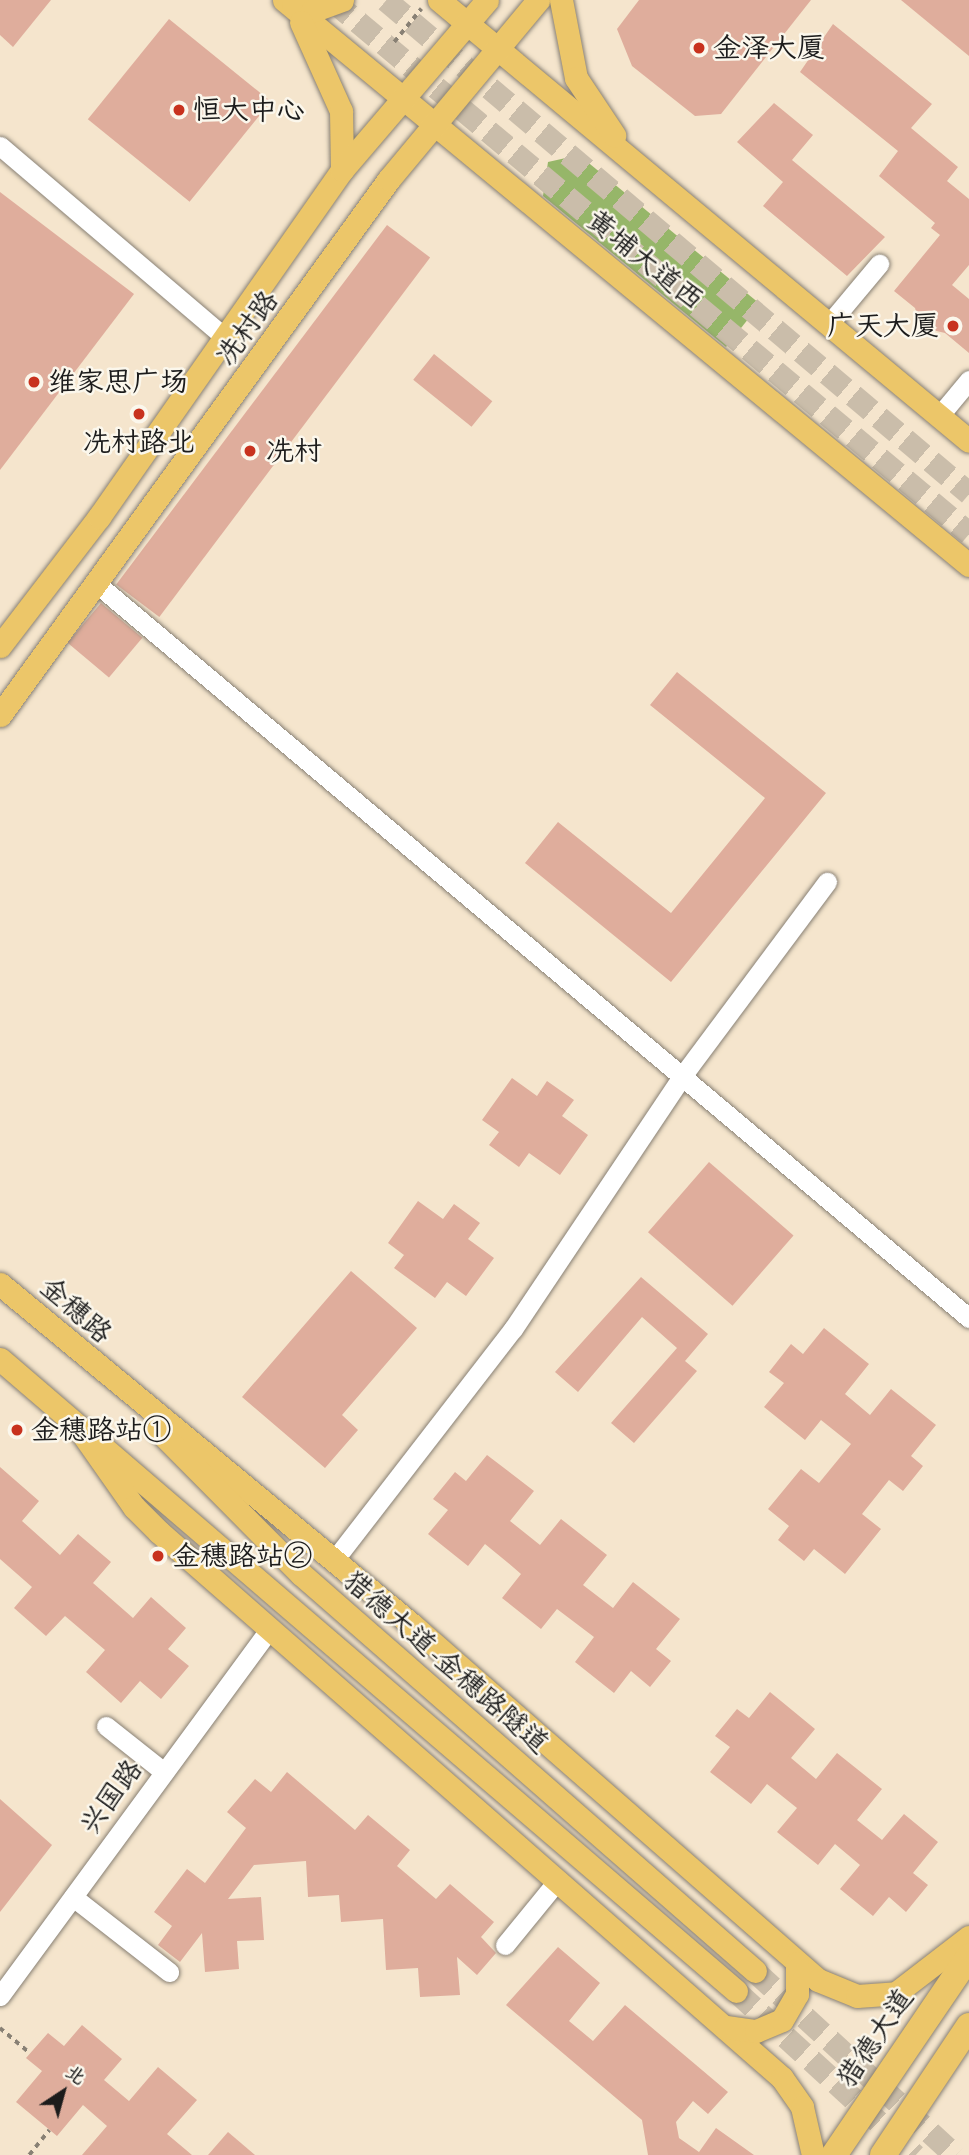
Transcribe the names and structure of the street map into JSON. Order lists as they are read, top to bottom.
{
  "streets": {
    "highway": ["猎德大道"],
    "main road": [
      "黄埔大道西",
      "冼村路",
      "金穗路",
      "猎德大道-金穗路隧道"
    ],
    "street": ["兴国路"]
  },
  "crossings": [
    ["黄埔大道西", "冼村路"],
    ["金穗路", "猎德大道-金穗路隧道"]
  ],
  "places": [
    "金泽大厦",
    "恒大中心",
    "广天大厦",
    "维家思广场",
    "冼村路北",
    "冼村",
    "金穗路站①",
    "金穗路站②"
  ],
  "north": "top right"
}
